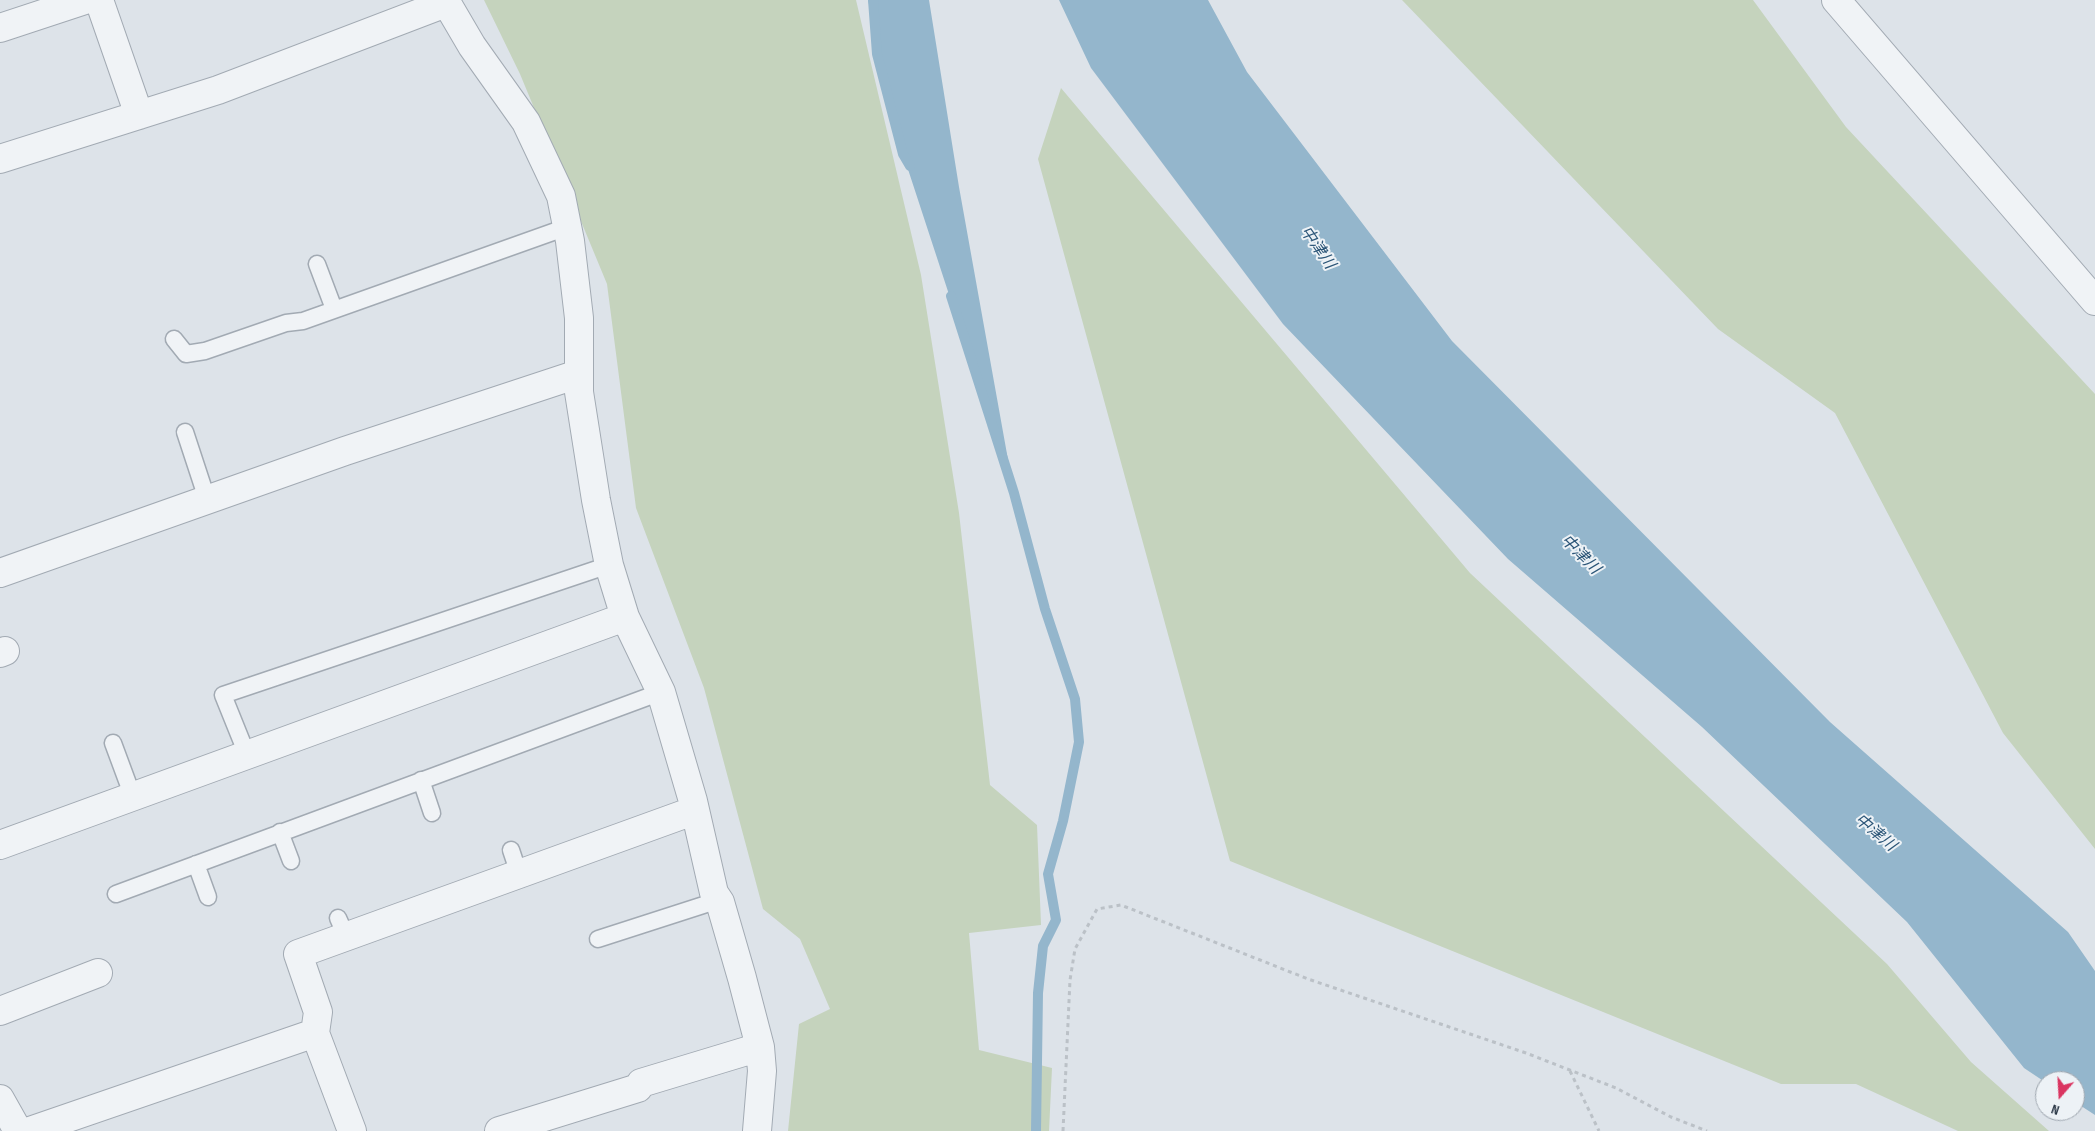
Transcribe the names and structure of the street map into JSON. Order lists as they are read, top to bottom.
{
  "water": ["中津川"],
  "north": "bottom"
}
